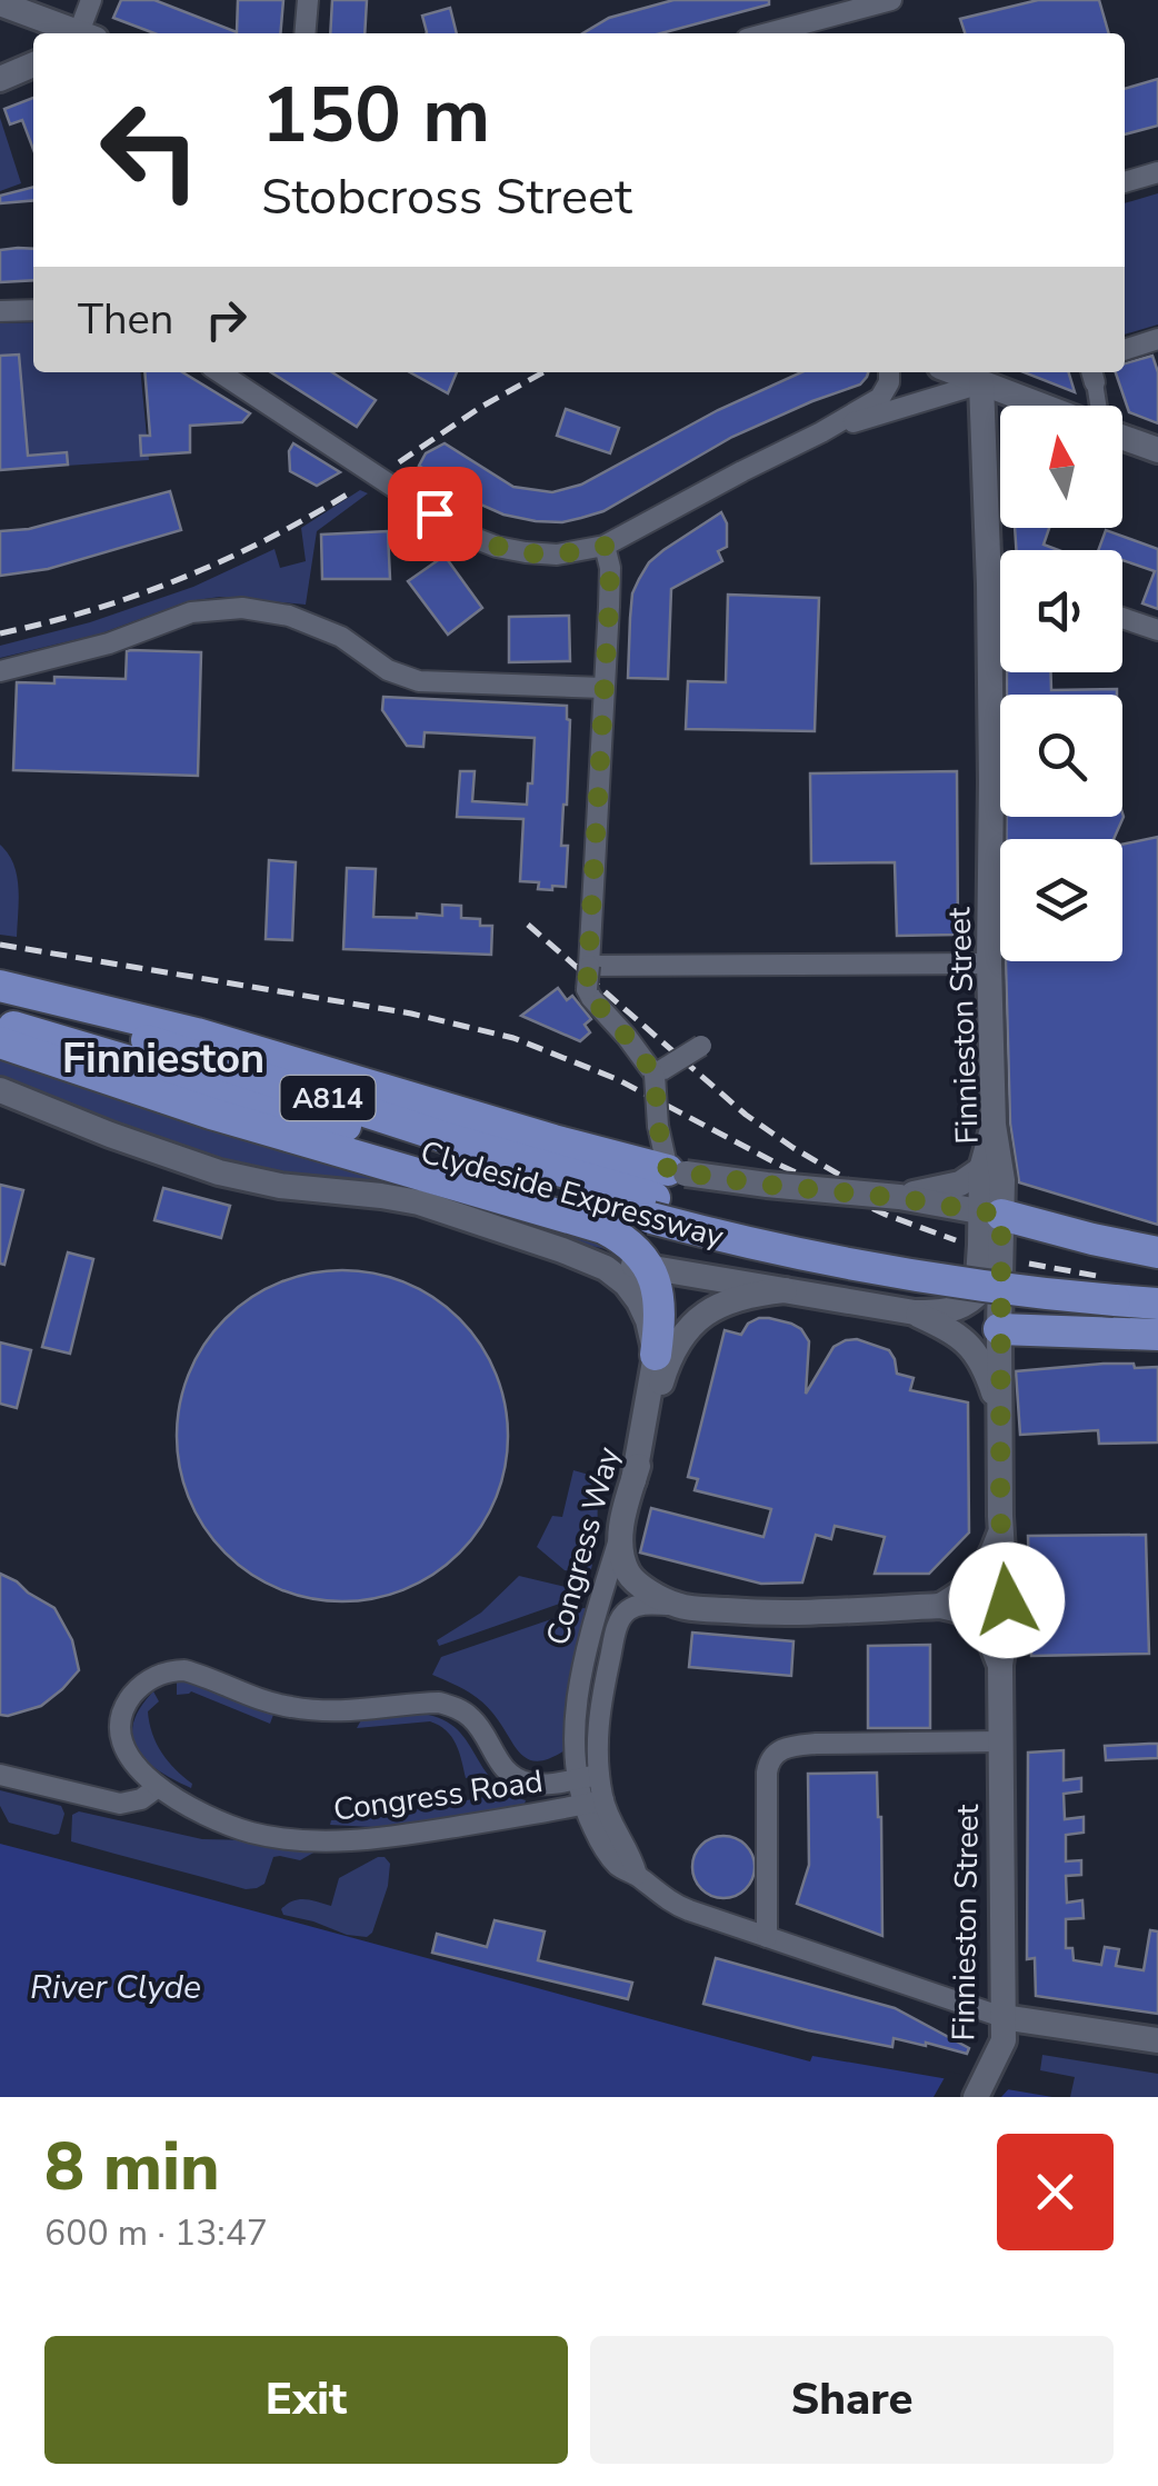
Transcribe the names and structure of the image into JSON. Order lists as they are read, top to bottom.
{
  "streets": {
    "main road": ["A814", "Clydeside Expressway"],
    "street": ["Finnieston Street", "Congress Way", "Congress Road"]
  },
  "crossings": [
    ["Finnieston Street", "Congress Way"],
    ["Congress Way", "Congress Road"]
  ],
  "districts": ["Finnieston"],
  "water": ["River Clyde"],
  "north": "top",
  "page": {
    "turn": ["150 m", "Stobcross Street"],
    "then": "Then",
    "heading": ["8 min", "600 m · 13:47"],
    "buttons": ["Exit", "Share"]
  }
}
